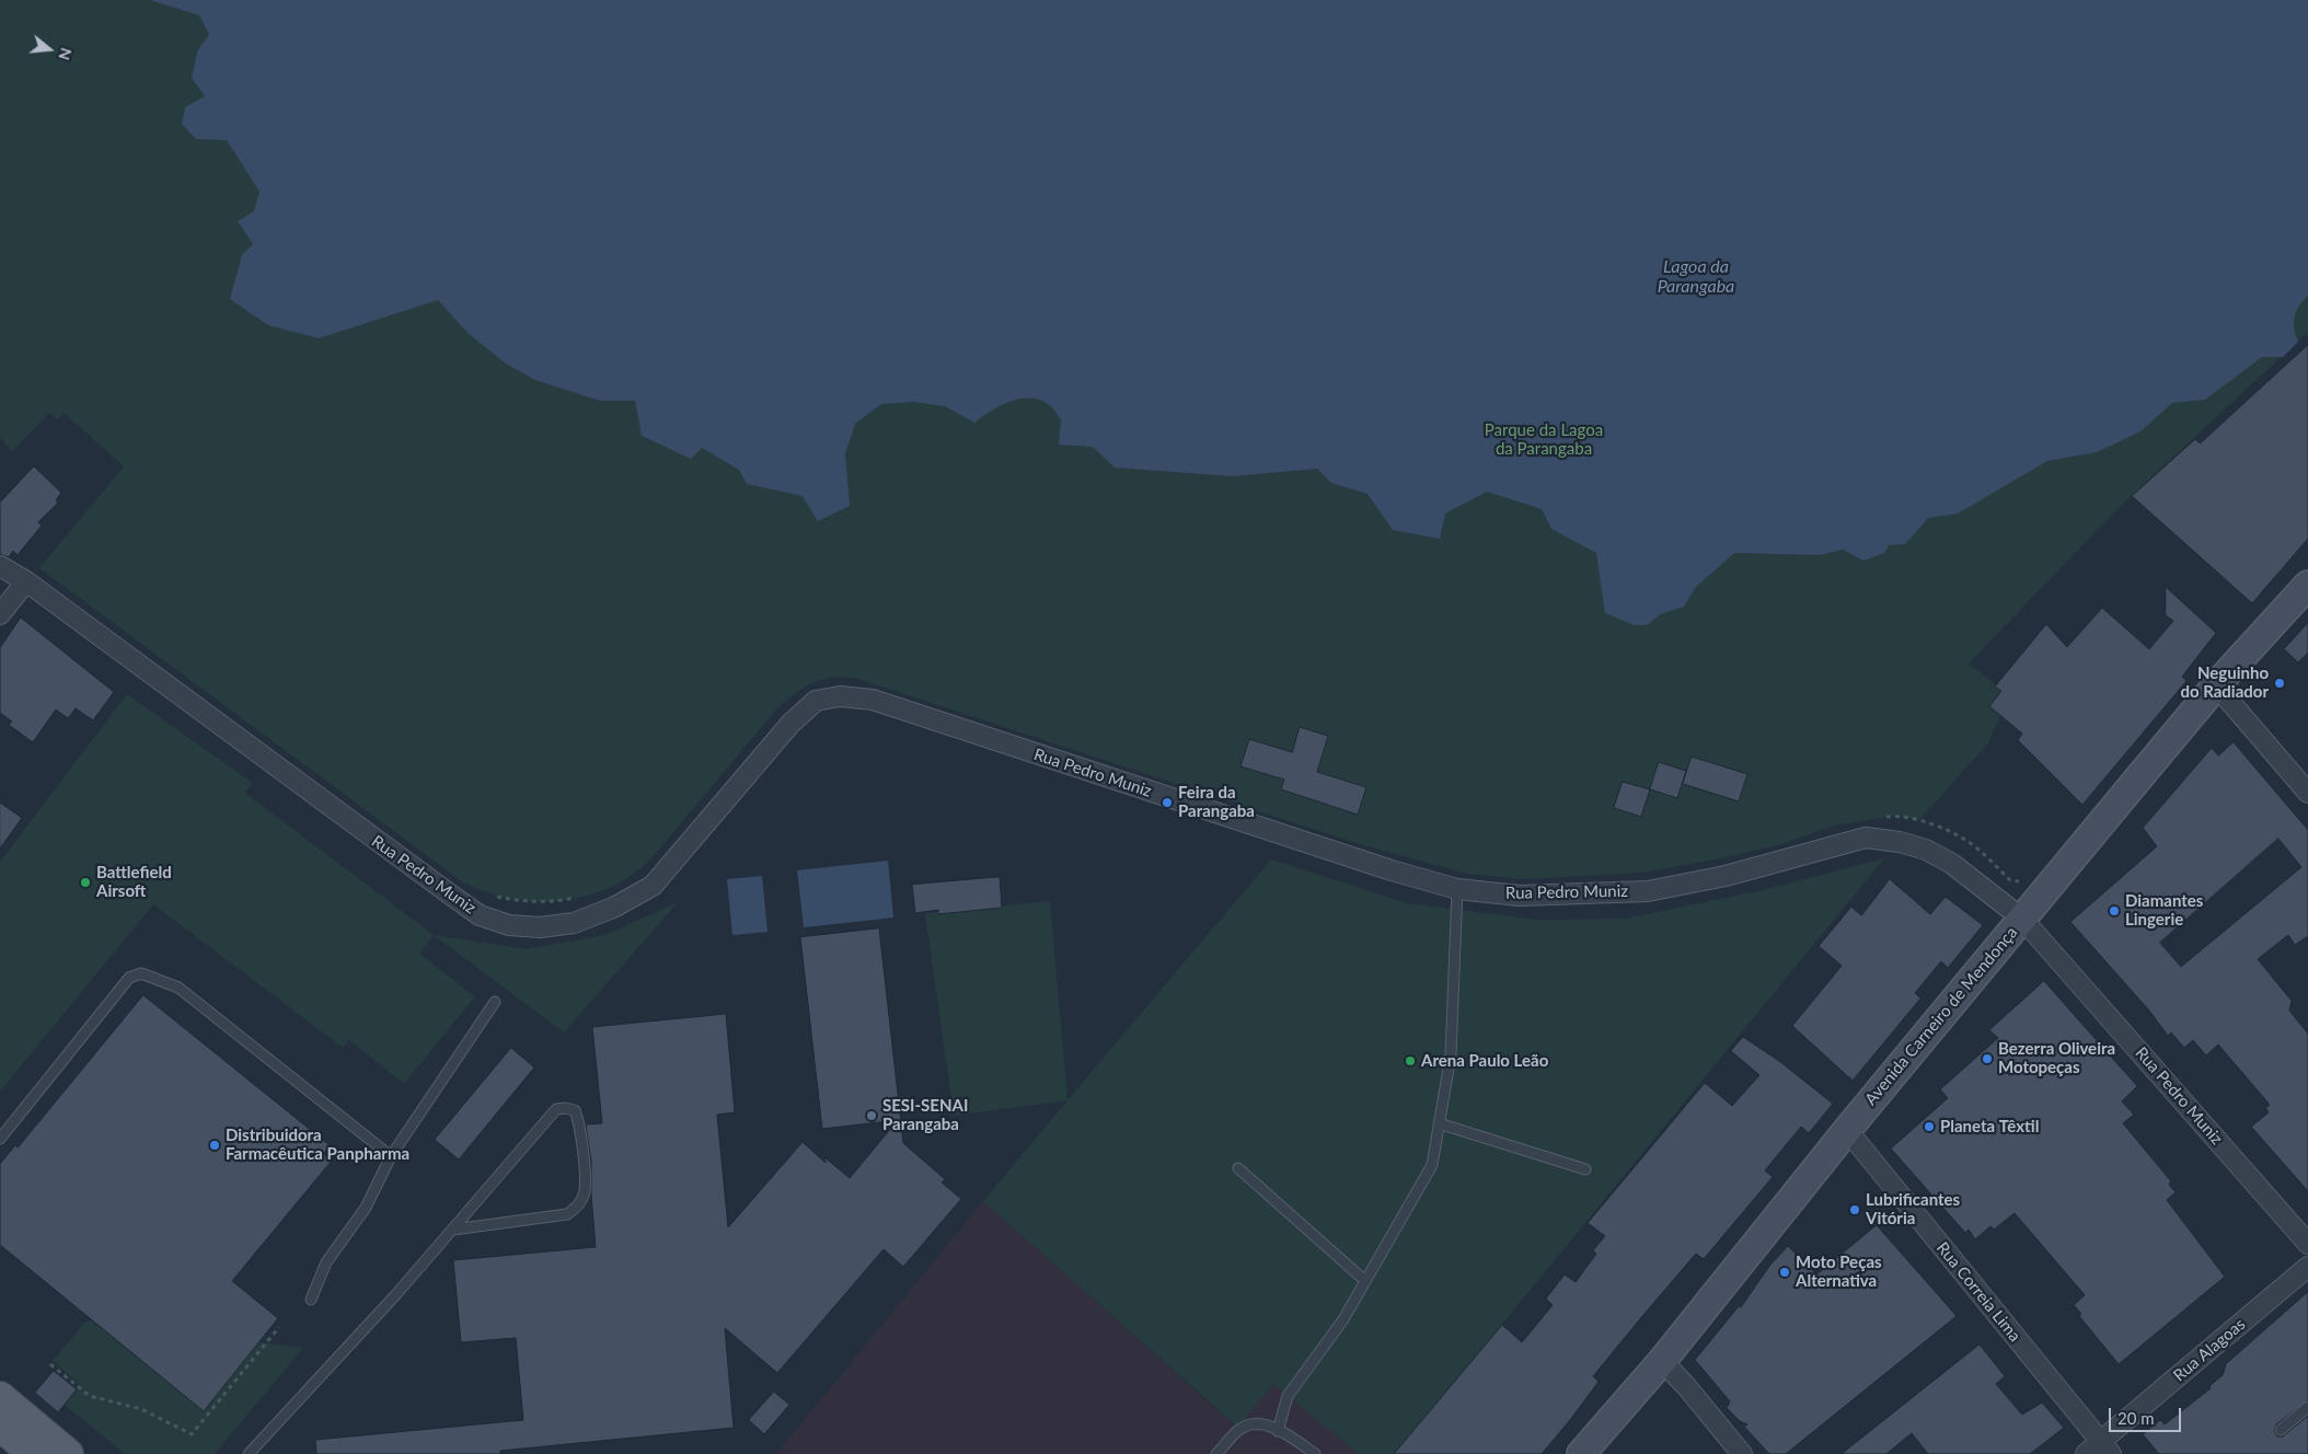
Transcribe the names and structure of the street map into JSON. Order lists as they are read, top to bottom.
{
  "streets": {
    "main road": ["Avenida Carneiro de Mendonça"],
    "street": ["Rua Pedro Muniz", "Rua Correia Lima", "Rua Alagoas"]
  },
  "crossings": [
    ["Rua Pedro Muniz", "Avenida Carneiro de Mendonça"],
    ["Avenida Carneiro de Mendonça", "Rua Correia Lima"],
    ["Rua Correia Lima", "Rua Alagoas"]
  ],
  "water": ["Lagoa da Parangaba"],
  "parks": ["Parque da Lagoa da Parangaba"],
  "places": [
    "Neguinho do Radiador",
    "Feira da Parangaba",
    "Battlefield Airsoft",
    "Diamantes Lingerie",
    "Bezerra Oliveira Motopeças",
    "Arena Paulo Leão",
    "SESI-SENAI Parangaba",
    "Planeta Têxtil",
    "Distribuidora Farmacêutica Panpharma",
    "Lubrificantes Vitória",
    "Moto Peças Alternativa"
  ],
  "scale_bar": "20 m",
  "north": "right"
}
